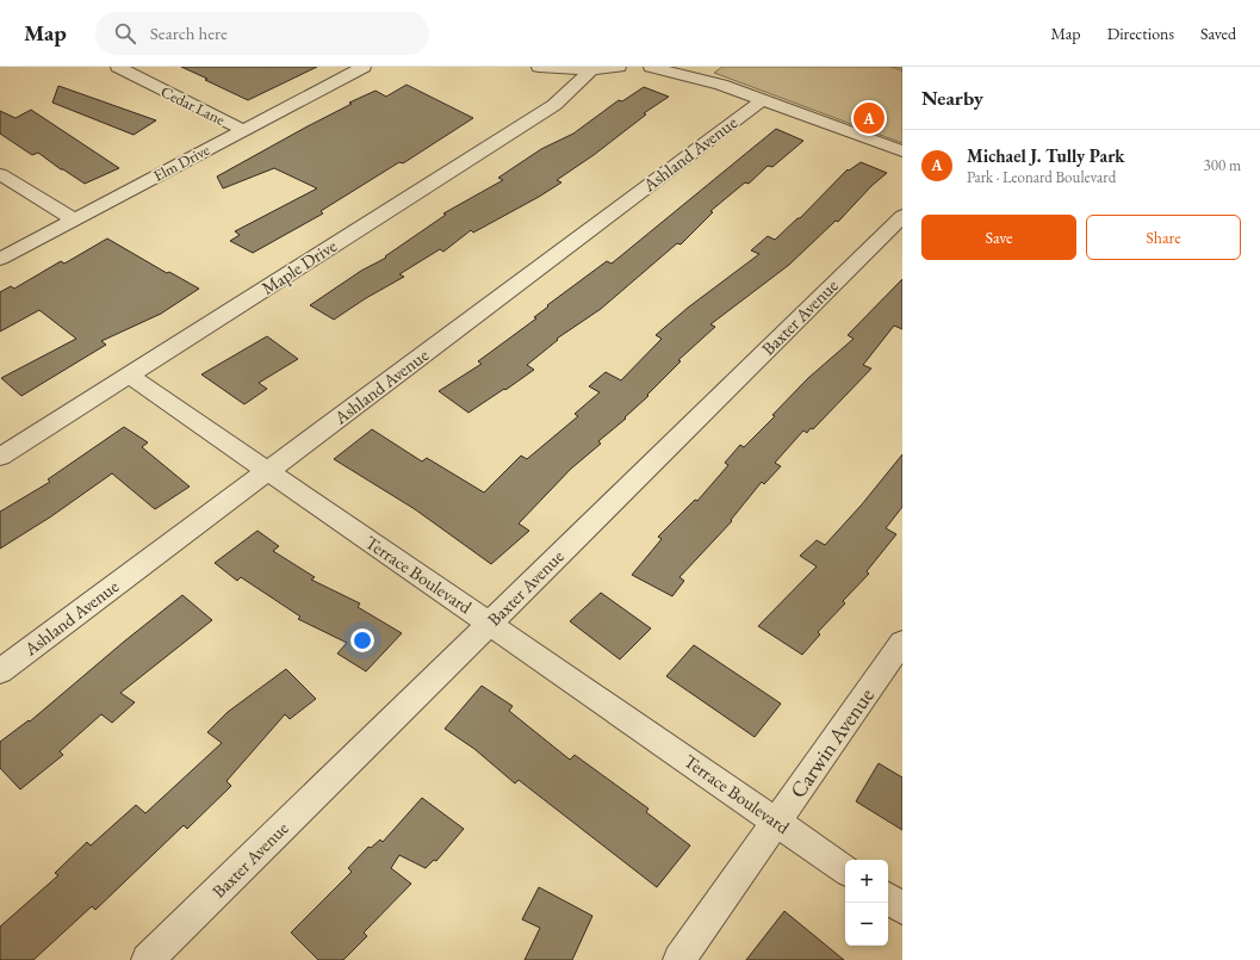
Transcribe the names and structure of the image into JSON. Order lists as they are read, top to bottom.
{
  "streets": {
    "street": [
      "Cedar Lane",
      "Ashland Avenue",
      "Elm Drive",
      "Maple Drive",
      "Baxter Avenue",
      "Terrace Boulevard",
      "Carwin Avenue"
    ]
  },
  "crossings": [
    ["Cedar Lane", "Elm Drive"],
    ["Ashland Avenue", "Terrace Boulevard"],
    ["Maple Drive", "Terrace Boulevard"],
    ["Baxter Avenue", "Terrace Boulevard"],
    ["Terrace Boulevard", "Carwin Avenue"]
  ],
  "page": {
    "header": "Map",
    "search": "Search here",
    "nav": ["Map", "Directions", "Saved"],
    "heading": "Nearby",
    "pins": "A",
    "list": [
      {
        "mark": "A",
        "name": "Michael J. Tully Park",
        "note": "Park · Leonard Boulevard",
        "value": "300 m"
      }
    ],
    "buttons": ["Save", "Share"],
    "map_buttons": ["+", "−"]
  }
}
